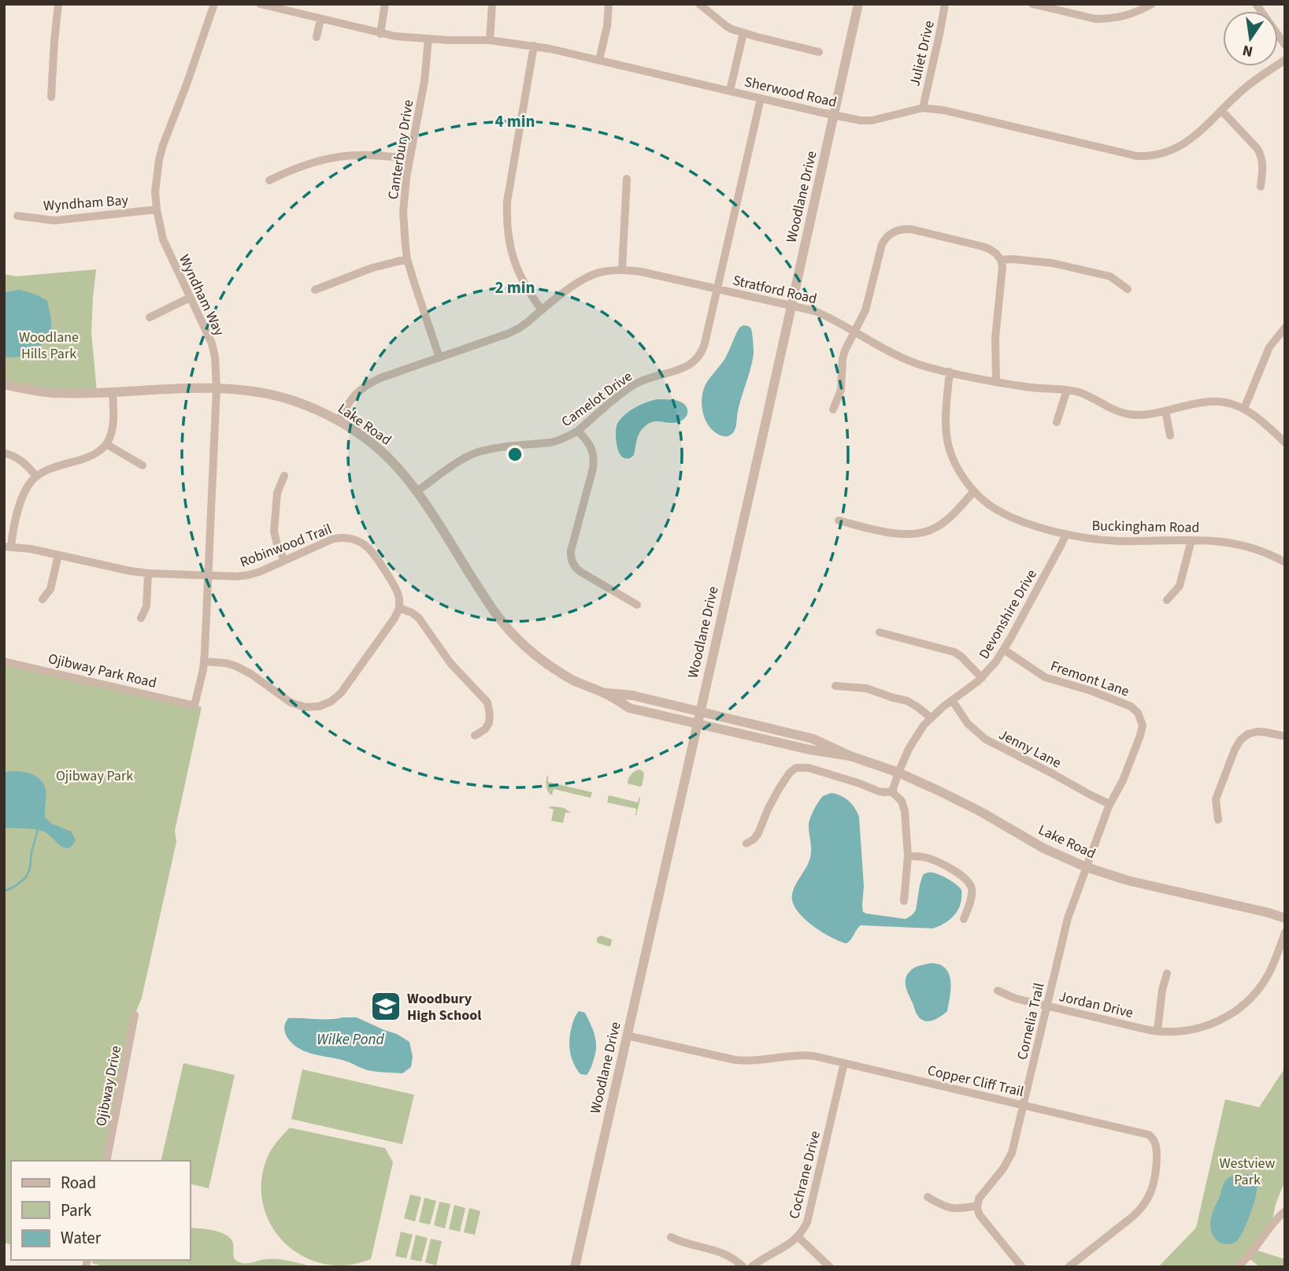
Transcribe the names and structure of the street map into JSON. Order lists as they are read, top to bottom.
{
  "streets": {
    "street": [
      "Juliet Drive",
      "Sherwood Road",
      "Canterbury Drive",
      "Woodlane Drive",
      "Wyndham Bay",
      "Stratford Road",
      "Wyndham Way",
      "Camelot Drive",
      "Lake Road",
      "Buckingham Road",
      "Robinwood Trail",
      "Devonshire Drive",
      "Ojibway Park Road",
      "Fremont Lane",
      "Jenny Lane",
      "Jordan Drive",
      "Cornelia Trail",
      "Copper Cliff Trail",
      "Ojibway Drive",
      "Cochrane Drive"
    ]
  },
  "crossings": [
    ["Juliet Drive", "Sherwood Road"],
    ["Sherwood Road", "Canterbury Drive"],
    ["Sherwood Road", "Woodlane Drive"],
    ["Sherwood Road", "Camelot Drive"],
    ["Canterbury Drive", "Stratford Road"],
    ["Woodlane Drive", "Stratford Road"],
    ["Woodlane Drive", "Lake Road"],
    ["Woodlane Drive", "Copper Cliff Trail"],
    ["Wyndham Bay", "Wyndham Way"],
    ["Stratford Road", "Camelot Drive"],
    ["Stratford Road", "Lake Road"],
    ["Stratford Road", "Buckingham Road"],
    ["Wyndham Way", "Lake Road"],
    ["Wyndham Way", "Robinwood Trail"],
    ["Wyndham Way", "Ojibway Park Road"],
    ["Camelot Drive", "Lake Road"],
    ["Lake Road", "Devonshire Drive"],
    ["Lake Road", "Fremont Lane"],
    ["Lake Road", "Cornelia Trail"],
    ["Buckingham Road", "Devonshire Drive"],
    ["Devonshire Drive", "Fremont Lane"],
    ["Devonshire Drive", "Jenny Lane"],
    ["Fremont Lane", "Jenny Lane"],
    ["Fremont Lane", "Cornelia Trail"],
    ["Jordan Drive", "Cornelia Trail"],
    ["Cornelia Trail", "Copper Cliff Trail"],
    ["Copper Cliff Trail", "Cochrane Drive"]
  ],
  "water": ["Wilke Pond"],
  "parks": ["Woodlane Hills Park", "Ojibway Park", "Westview Park"],
  "places": {
    "school or university": ["Woodbury High School"]
  },
  "legend": ["Road", "Park", "Water"],
  "north": "bottom",
  "rings": ["4 min", "2 min"]
}
